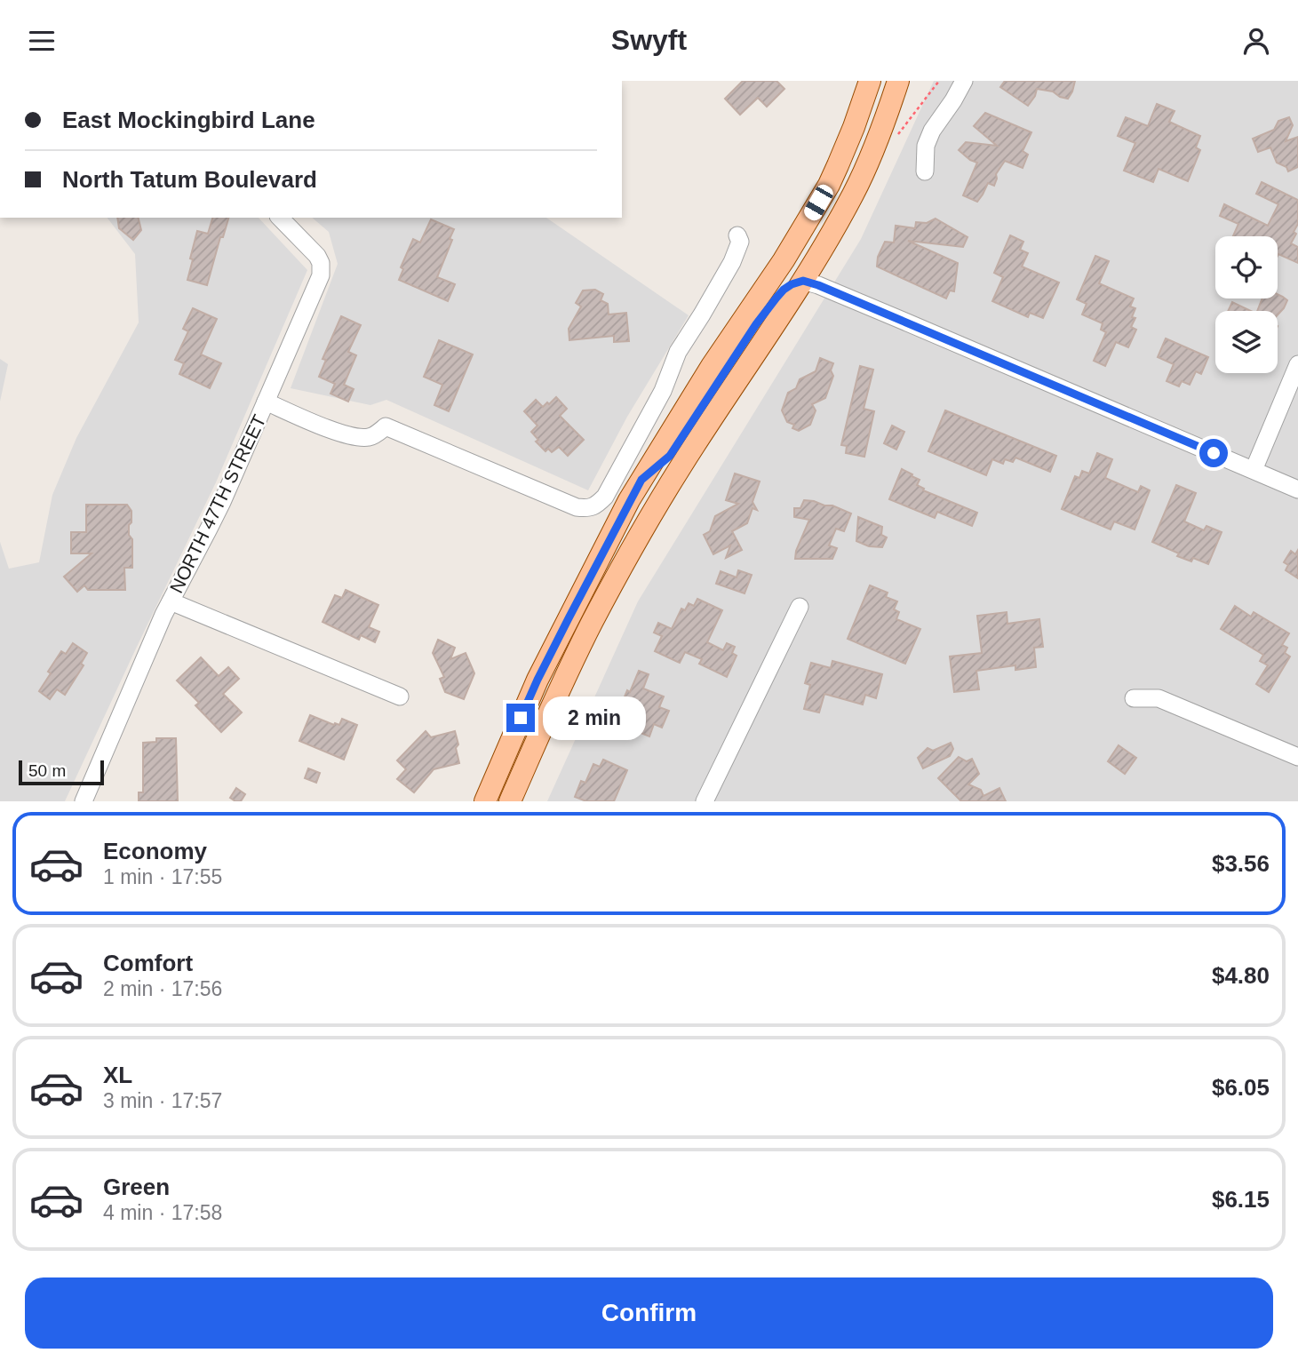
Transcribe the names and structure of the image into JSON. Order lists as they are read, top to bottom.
{
  "streets": {
    "street": ["NORTH 47TH STREET"]
  },
  "scale_bar": "50 m",
  "page": {
    "header": "Swyft",
    "banner": ["East Mockingbird Lane", "North Tatum Boulevard"],
    "bubble": "2 min",
    "scale": "50 m",
    "list": [
      {
        "name": "Economy",
        "note": "1 min · 17:55",
        "value": "$3.56"
      },
      {
        "name": "Comfort",
        "note": "2 min · 17:56",
        "value": "$4.80"
      },
      {
        "name": "XL",
        "note": "3 min · 17:57",
        "value": "$6.05"
      },
      {
        "name": "Green",
        "note": "4 min · 17:58",
        "value": "$6.15"
      }
    ],
    "buttons": "Confirm"
  }
}
